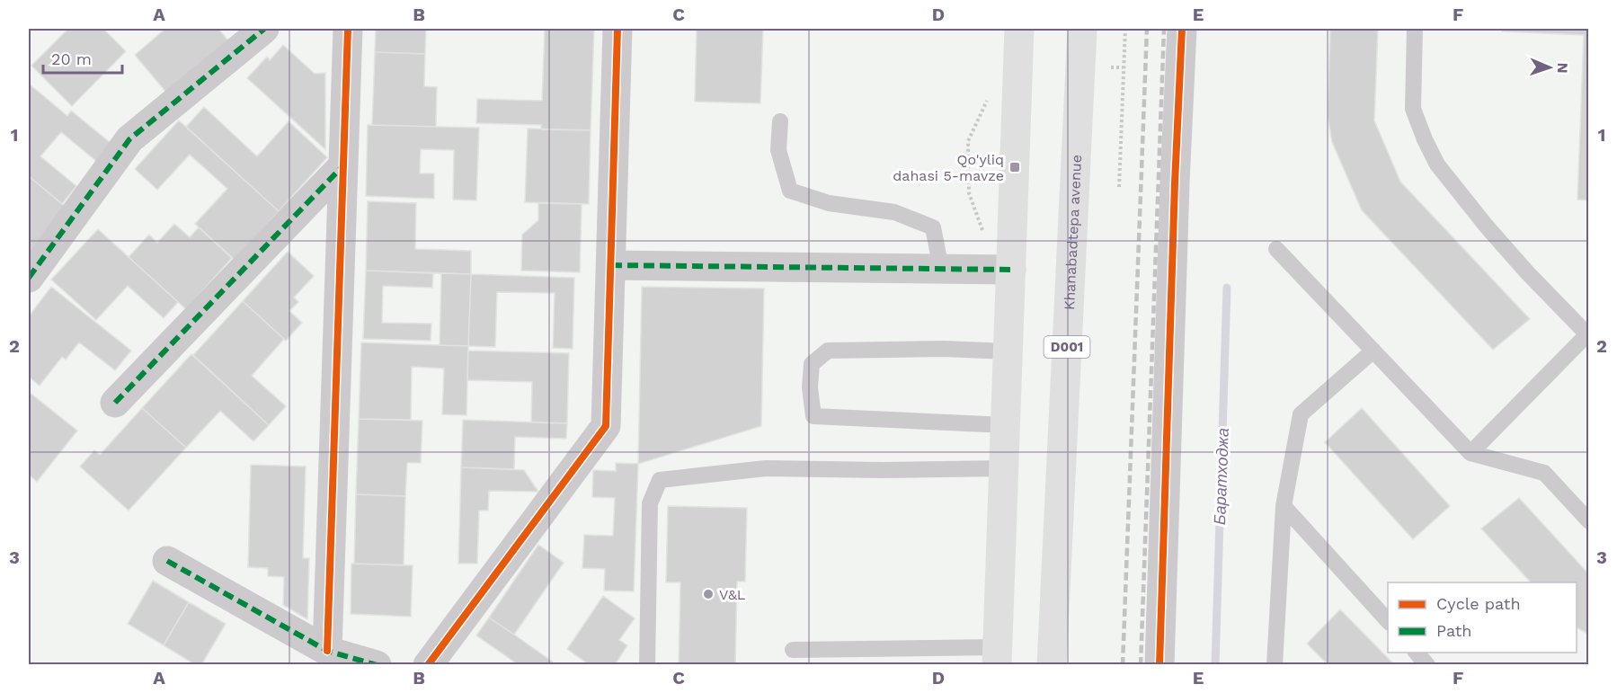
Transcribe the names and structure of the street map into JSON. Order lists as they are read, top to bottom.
{
  "streets": {
    "highway": ["Khanabadtepa avenue", "D001"]
  },
  "water": ["Баратходжа"],
  "places": {
    "transit": ["Qo'yliq dahasi 5-mavze"],
    "other": ["V&L"]
  },
  "legend": ["Cycle path", "Path"],
  "scale_bar": "20 m",
  "north": "right",
  "grid": {
    "columns": [
      "A",
      "B",
      "C",
      "D",
      "E",
      "F"
    ],
    "rows": ["1", "2", "3"]
  }
}
